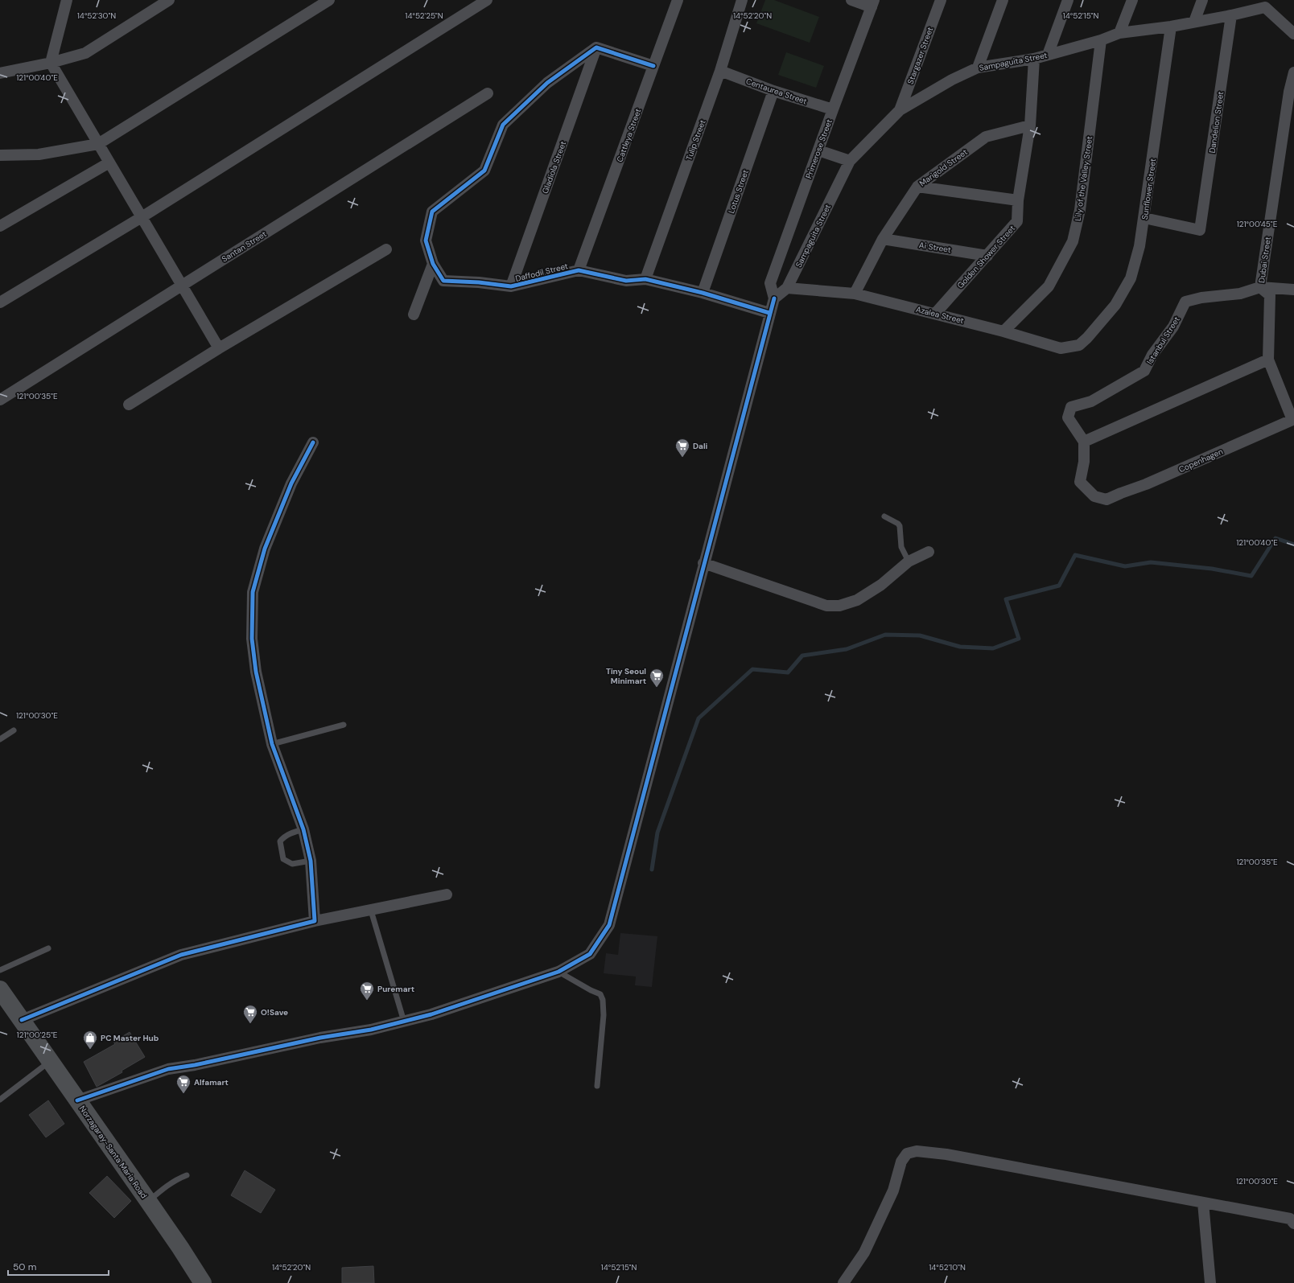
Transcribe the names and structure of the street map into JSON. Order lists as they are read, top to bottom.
{
  "streets": {
    "main road": ["Norzagaray-Santa Maria Road"],
    "street": [
      "Stargazer Street",
      "Sampaguita Street",
      "Centaurea Street",
      "Dandelion Street",
      "Cattleya Street",
      "Tulip Street",
      "Primerose Street",
      "Gladiola Street",
      "Marigold Street",
      "Lily of the Valley Street",
      "Sunflower Street",
      "Lotus Street",
      "Santan Street",
      "Ai Street",
      "Golden Shower Street",
      "Dubai Street",
      "Daffodil Street",
      "Azalea Street",
      "Istanbul Street",
      "Copenhagen"
    ]
  },
  "crossings": [
    ["Stargazer Street", "Sampaguita Street"],
    ["Sampaguita Street", "Dandelion Street"],
    ["Sampaguita Street", "Primerose Street"],
    ["Sampaguita Street", "Lily of the Valley Street"],
    ["Sampaguita Street", "Sunflower Street"],
    ["Sampaguita Street", "Golden Shower Street"],
    ["Sampaguita Street", "Azalea Street"],
    ["Centaurea Street", "Tulip Street"],
    ["Centaurea Street", "Primerose Street"],
    ["Centaurea Street", "Lotus Street"],
    ["Dandelion Street", "Sunflower Street"],
    ["Cattleya Street", "Daffodil Street"],
    ["Tulip Street", "Daffodil Street"],
    ["Gladiola Street", "Daffodil Street"],
    ["Marigold Street", "Ai Street"],
    ["Marigold Street", "Golden Shower Street"],
    ["Marigold Street", "Azalea Street"],
    ["Lily of the Valley Street", "Azalea Street"],
    ["Sunflower Street", "Azalea Street"],
    ["Lotus Street", "Daffodil Street"],
    ["Ai Street", "Golden Shower Street"],
    ["Golden Shower Street", "Azalea Street"],
    ["Dubai Street", "Istanbul Street"],
    ["Dubai Street", "Copenhagen"],
    ["Istanbul Street", "Copenhagen"]
  ],
  "places": {
    "supermarket": [
      "Dali",
      "Tiny Seoul Minimart",
      "Puremart",
      "O!Save",
      "Alfamart"
    ],
    "shop": ["PC Master Hub"]
  },
  "scale_bar": "50 m",
  "coordinates": [
    "14°52'20\"N",
    "14°52'15\"N",
    "14°52'30\"N",
    "14°52'25\"N",
    "121°00'40\"E",
    "121°00'45\"E",
    "121°00'35\"E",
    "121°00'30\"E",
    "121°00'25\"E",
    "14°52'10\"N"
  ]
}
